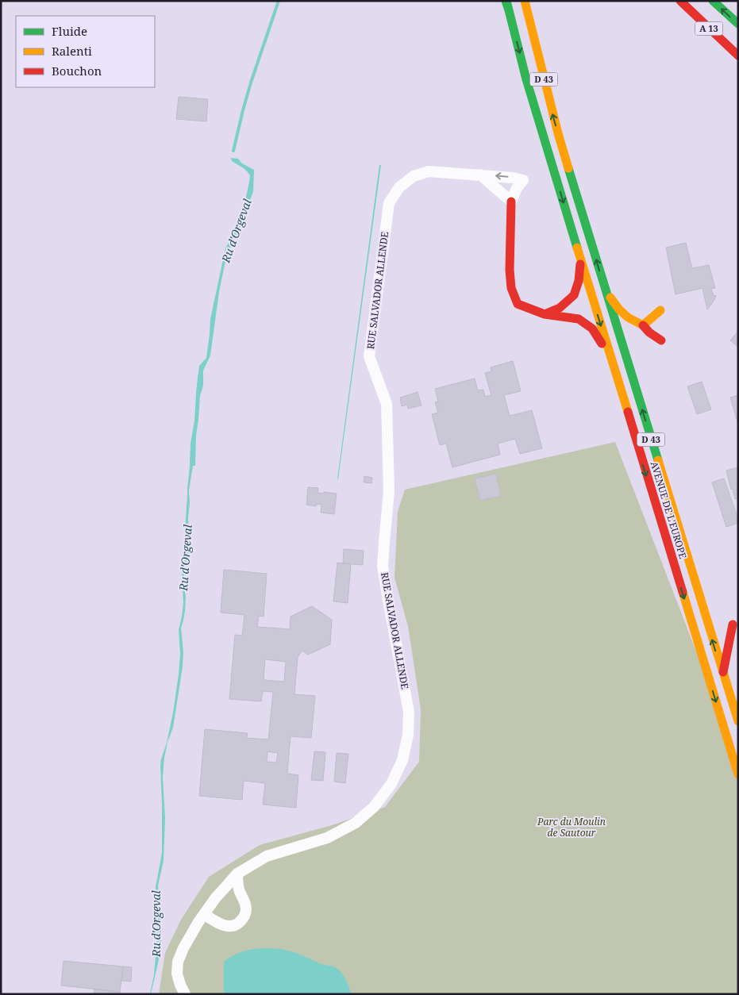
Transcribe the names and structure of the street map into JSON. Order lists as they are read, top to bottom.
{
  "streets": {
    "main road": ["A 13", "D 43", "AVENUE DE L'EUROPE"],
    "street": ["RUE SALVADOR ALLENDE"]
  },
  "water": ["Ru d'Orgeval"],
  "parks": ["Parc du Moulin de Sautour"],
  "legend": ["Fluide", "Ralenti", "Bouchon"]
}
